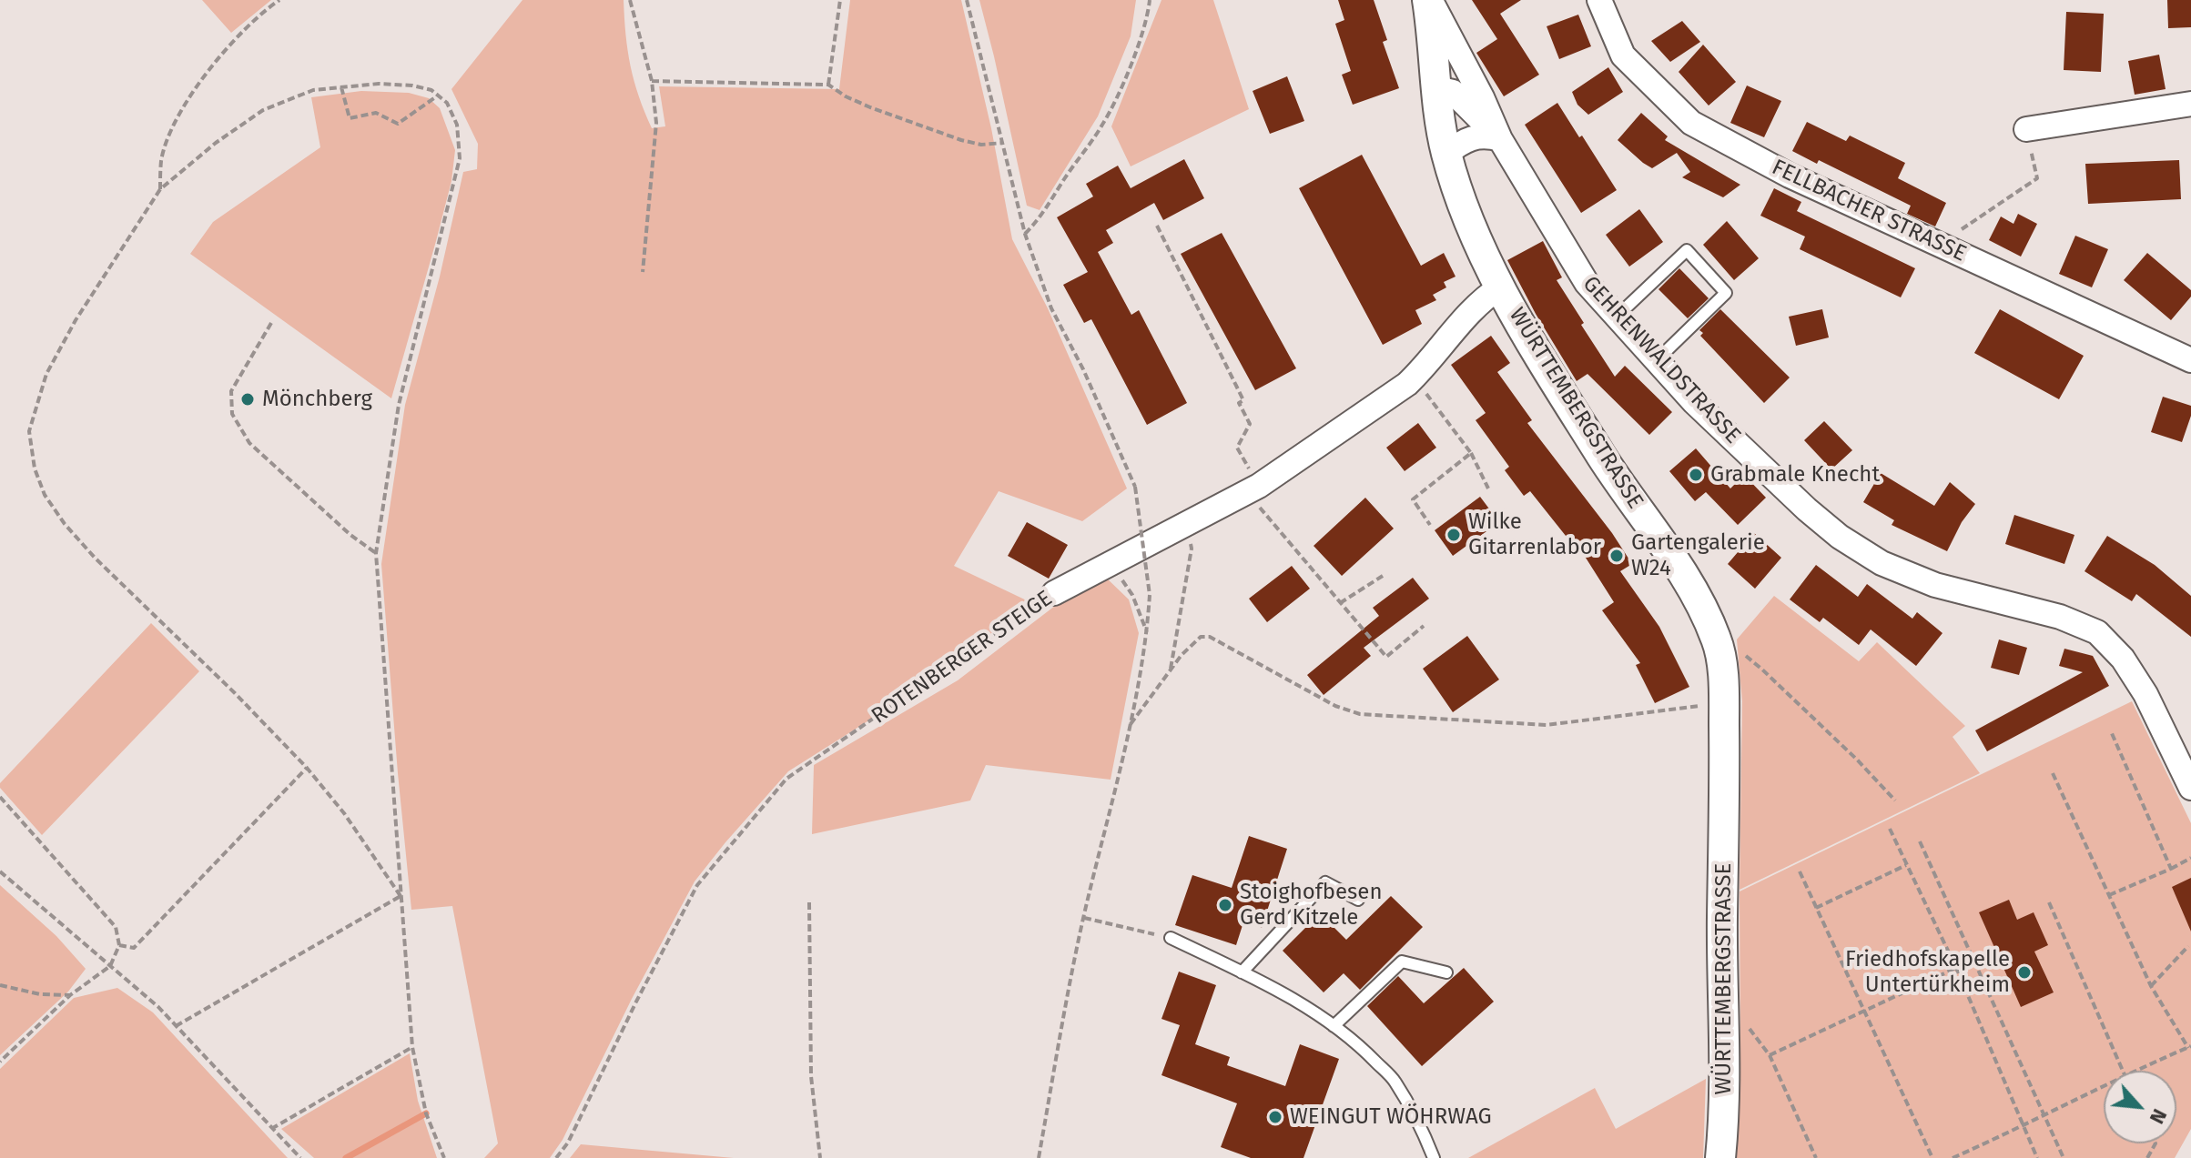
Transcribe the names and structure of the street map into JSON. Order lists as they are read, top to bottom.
{
  "streets": {
    "street": [
      "FELLBACHER STRASSE",
      "GEHRENWALDSTRASSE",
      "WÜRTTEMBERGSTRASSE",
      "ROTENBERGER STEIGE"
    ]
  },
  "crossings": [
    ["GEHRENWALDSTRASSE", "WÜRTTEMBERGSTRASSE"],
    ["WÜRTTEMBERGSTRASSE", "ROTENBERGER STEIGE"]
  ],
  "places": [
    "Mönchberg",
    "Grabmale Knecht",
    "Wilke Gitarrenlabor",
    "Gartengalerie W24",
    "Stoighofbesen Gerd Kitzele",
    "Friedhofskapelle Untertürkheim",
    "WEINGUT WÖHRWAG"
  ],
  "north": "bottom right"
}
